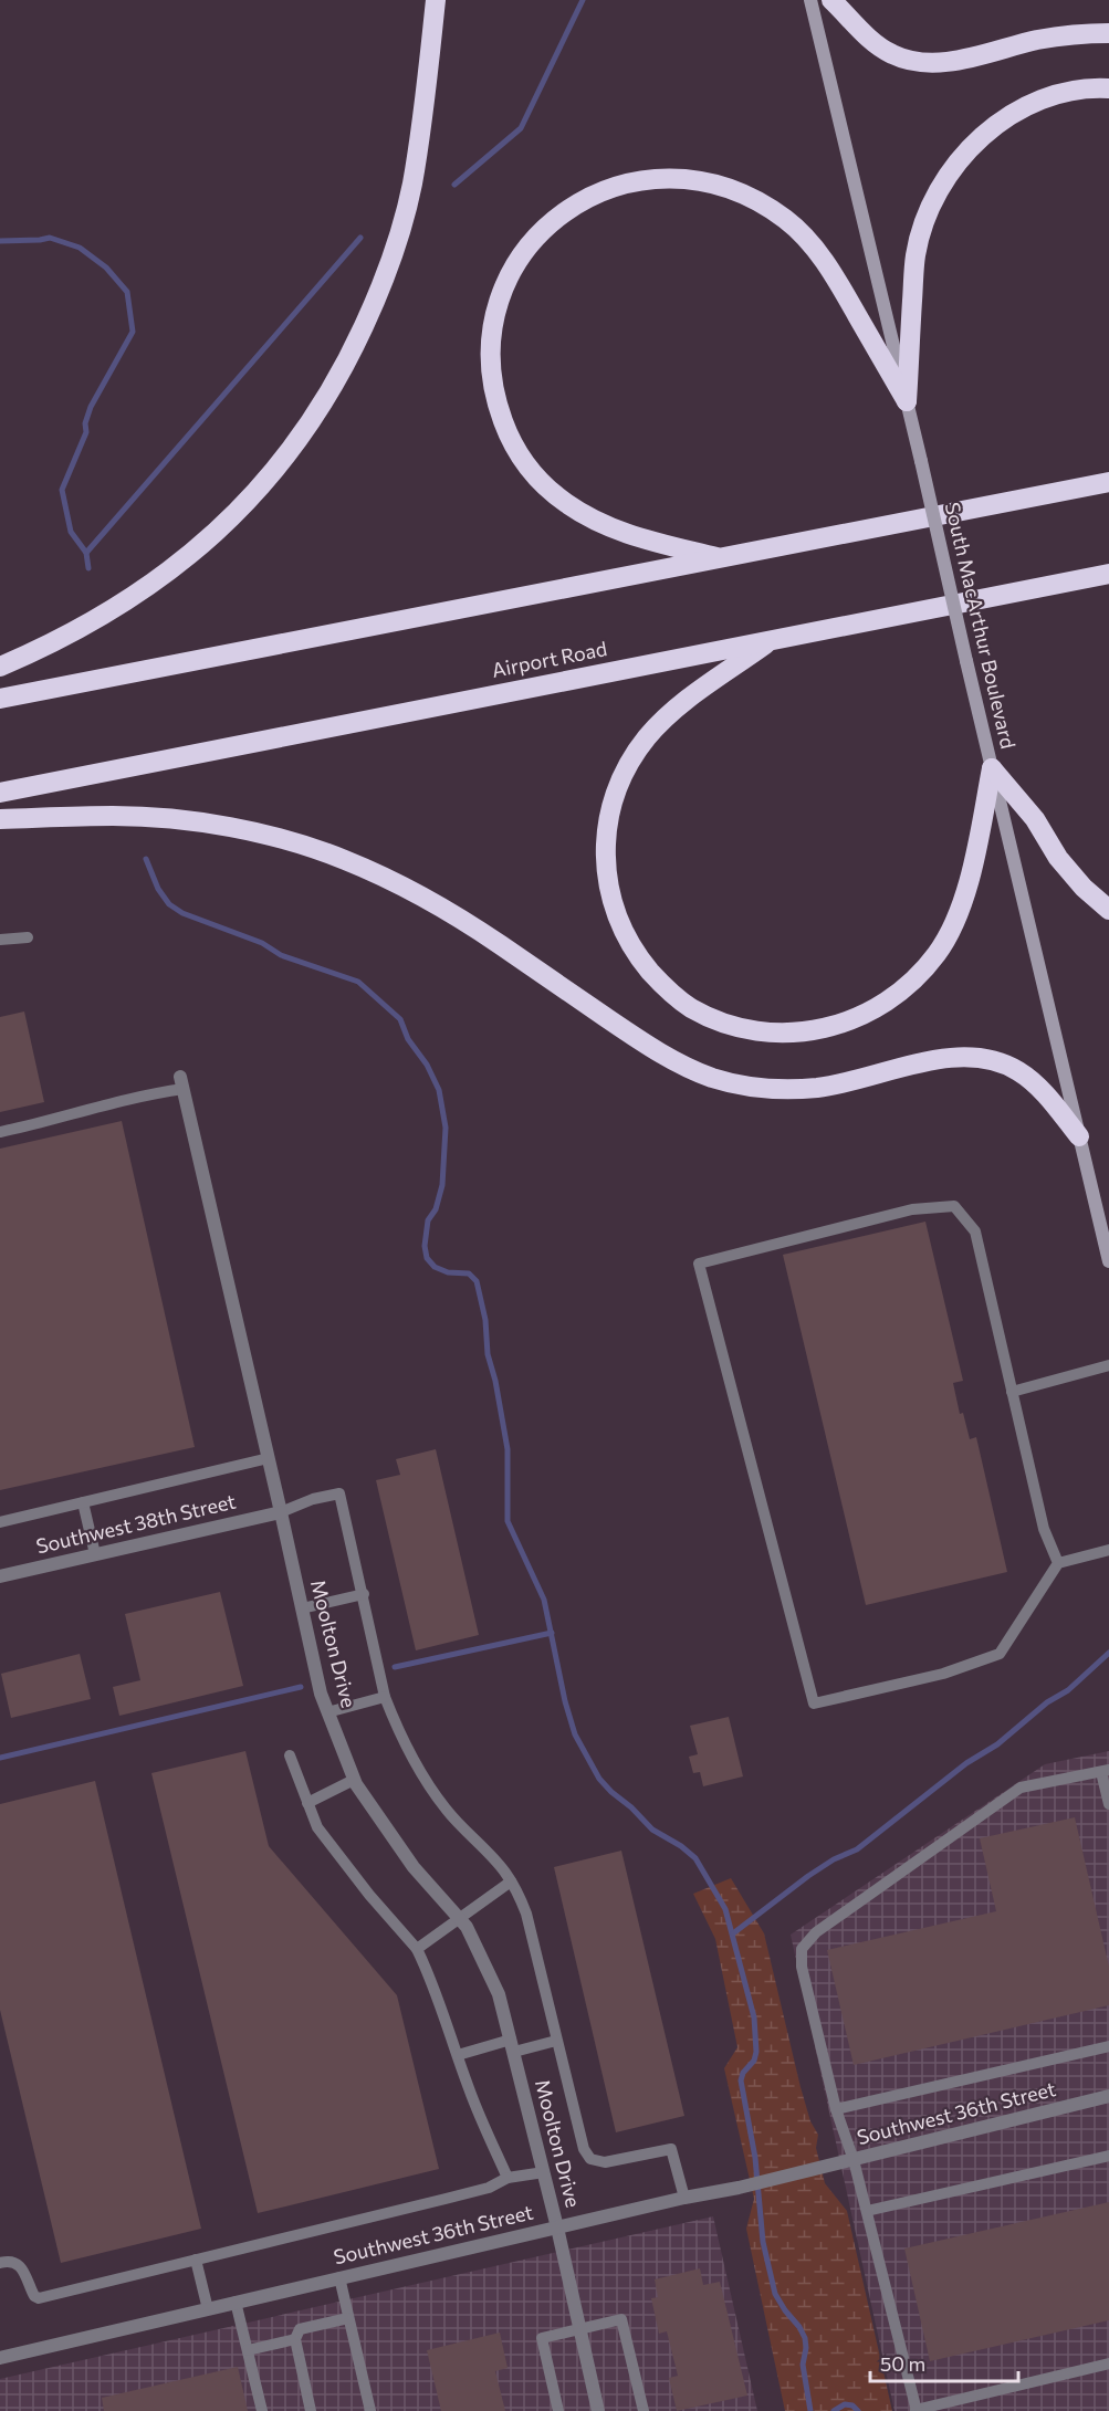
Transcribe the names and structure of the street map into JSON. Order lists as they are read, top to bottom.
{
  "streets": {
    "highway": ["Airport Road"],
    "main road": ["South MacArthur Boulevard"],
    "street": ["Southwest 38th Street", "Moolton Drive", "Southwest 36th Street"]
  },
  "crossings": [
    ["Southwest 38th Street", "Moolton Drive"],
    ["Moolton Drive", "Southwest 36th Street"]
  ],
  "scale_bar": "50 m"
}
